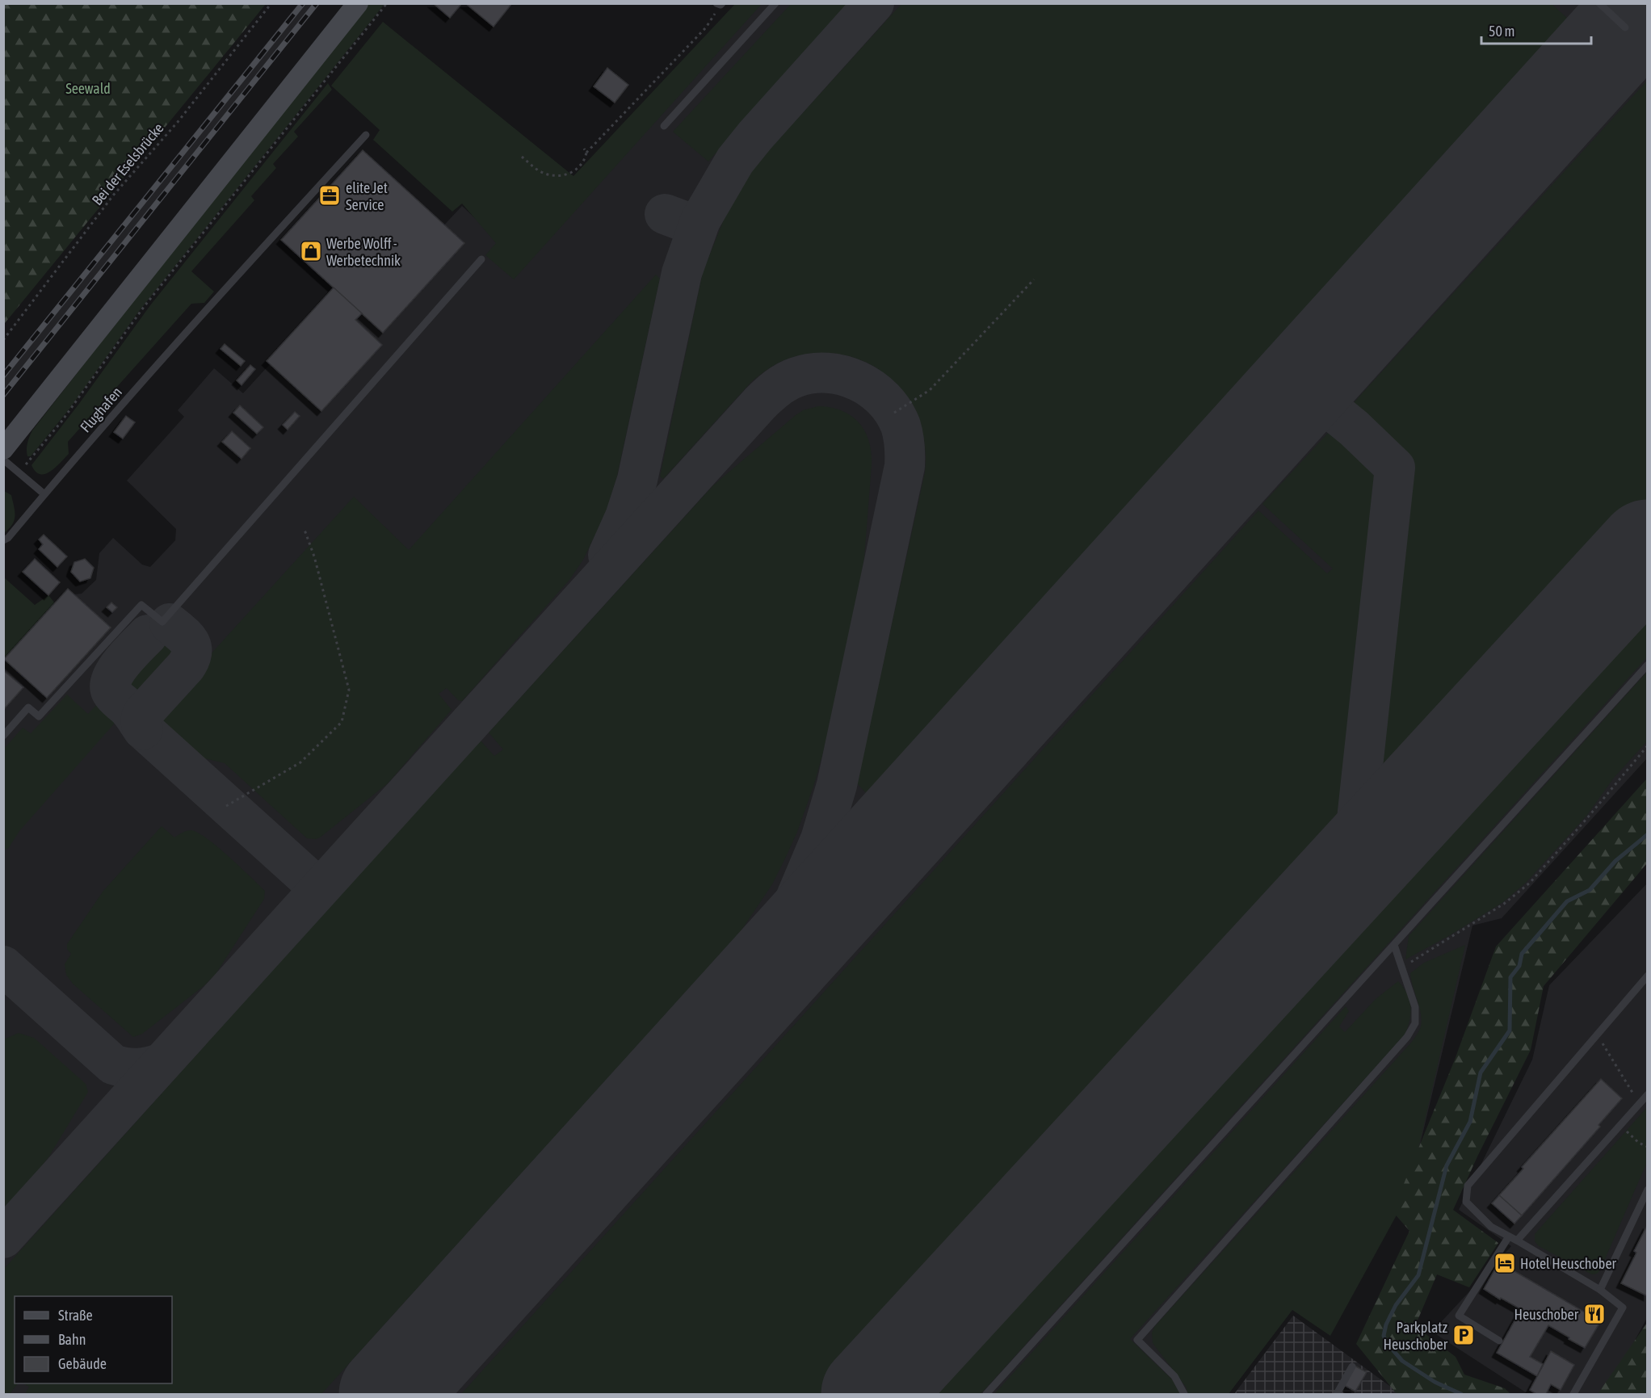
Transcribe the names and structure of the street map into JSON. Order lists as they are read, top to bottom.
{
  "streets": {
    "lane": ["Flughafen"],
    "path": ["Bei der Eselsbrücke"]
  },
  "parks": ["Seewald"],
  "places": {
    "office": ["elite Jet Service"],
    "shop": ["Werbe Wolff - Werbetechnik"],
    "hotel": ["Hotel Heuschober"],
    "restaurant": ["Heuschober"],
    "parking": ["Parkplatz Heuschober"]
  },
  "legend": ["Straße", "Bahn", "Gebäude"],
  "scale_bar": "50 m"
}
